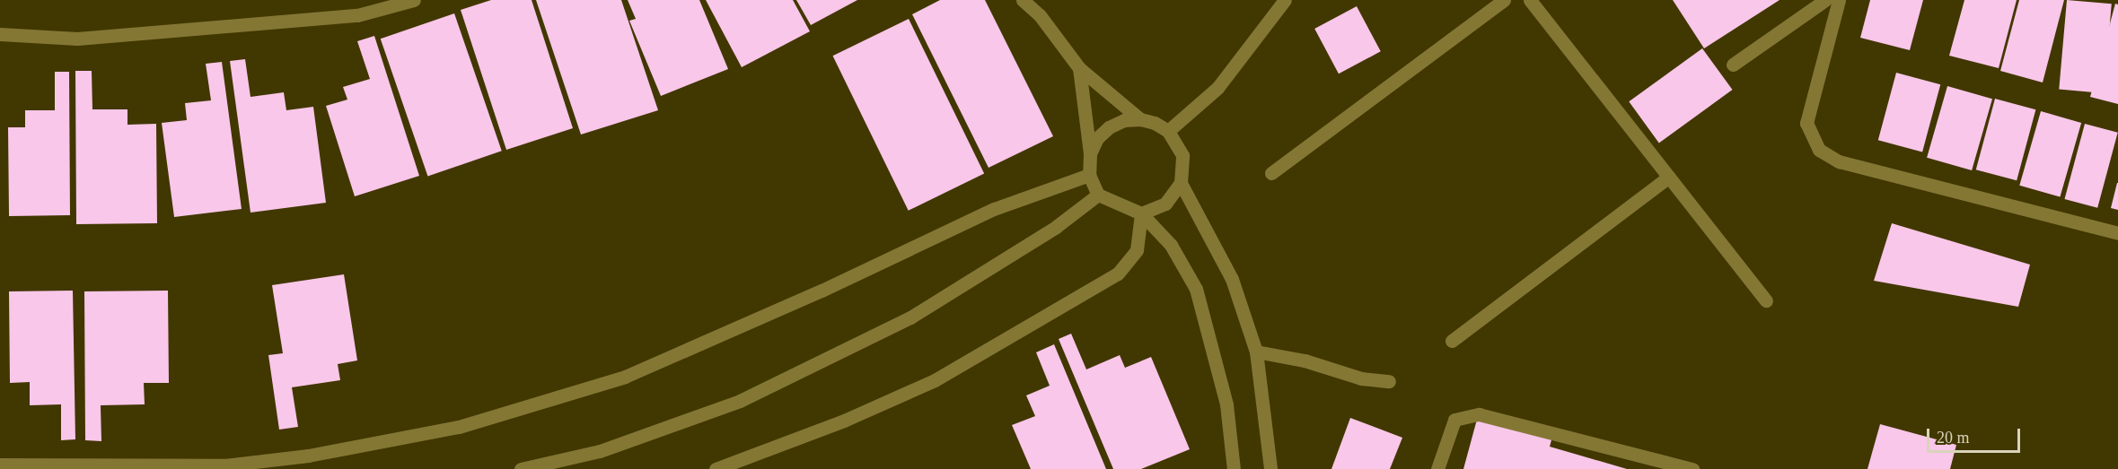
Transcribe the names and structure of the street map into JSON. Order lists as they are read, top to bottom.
{
  "scale_bar": "20 m"
}
